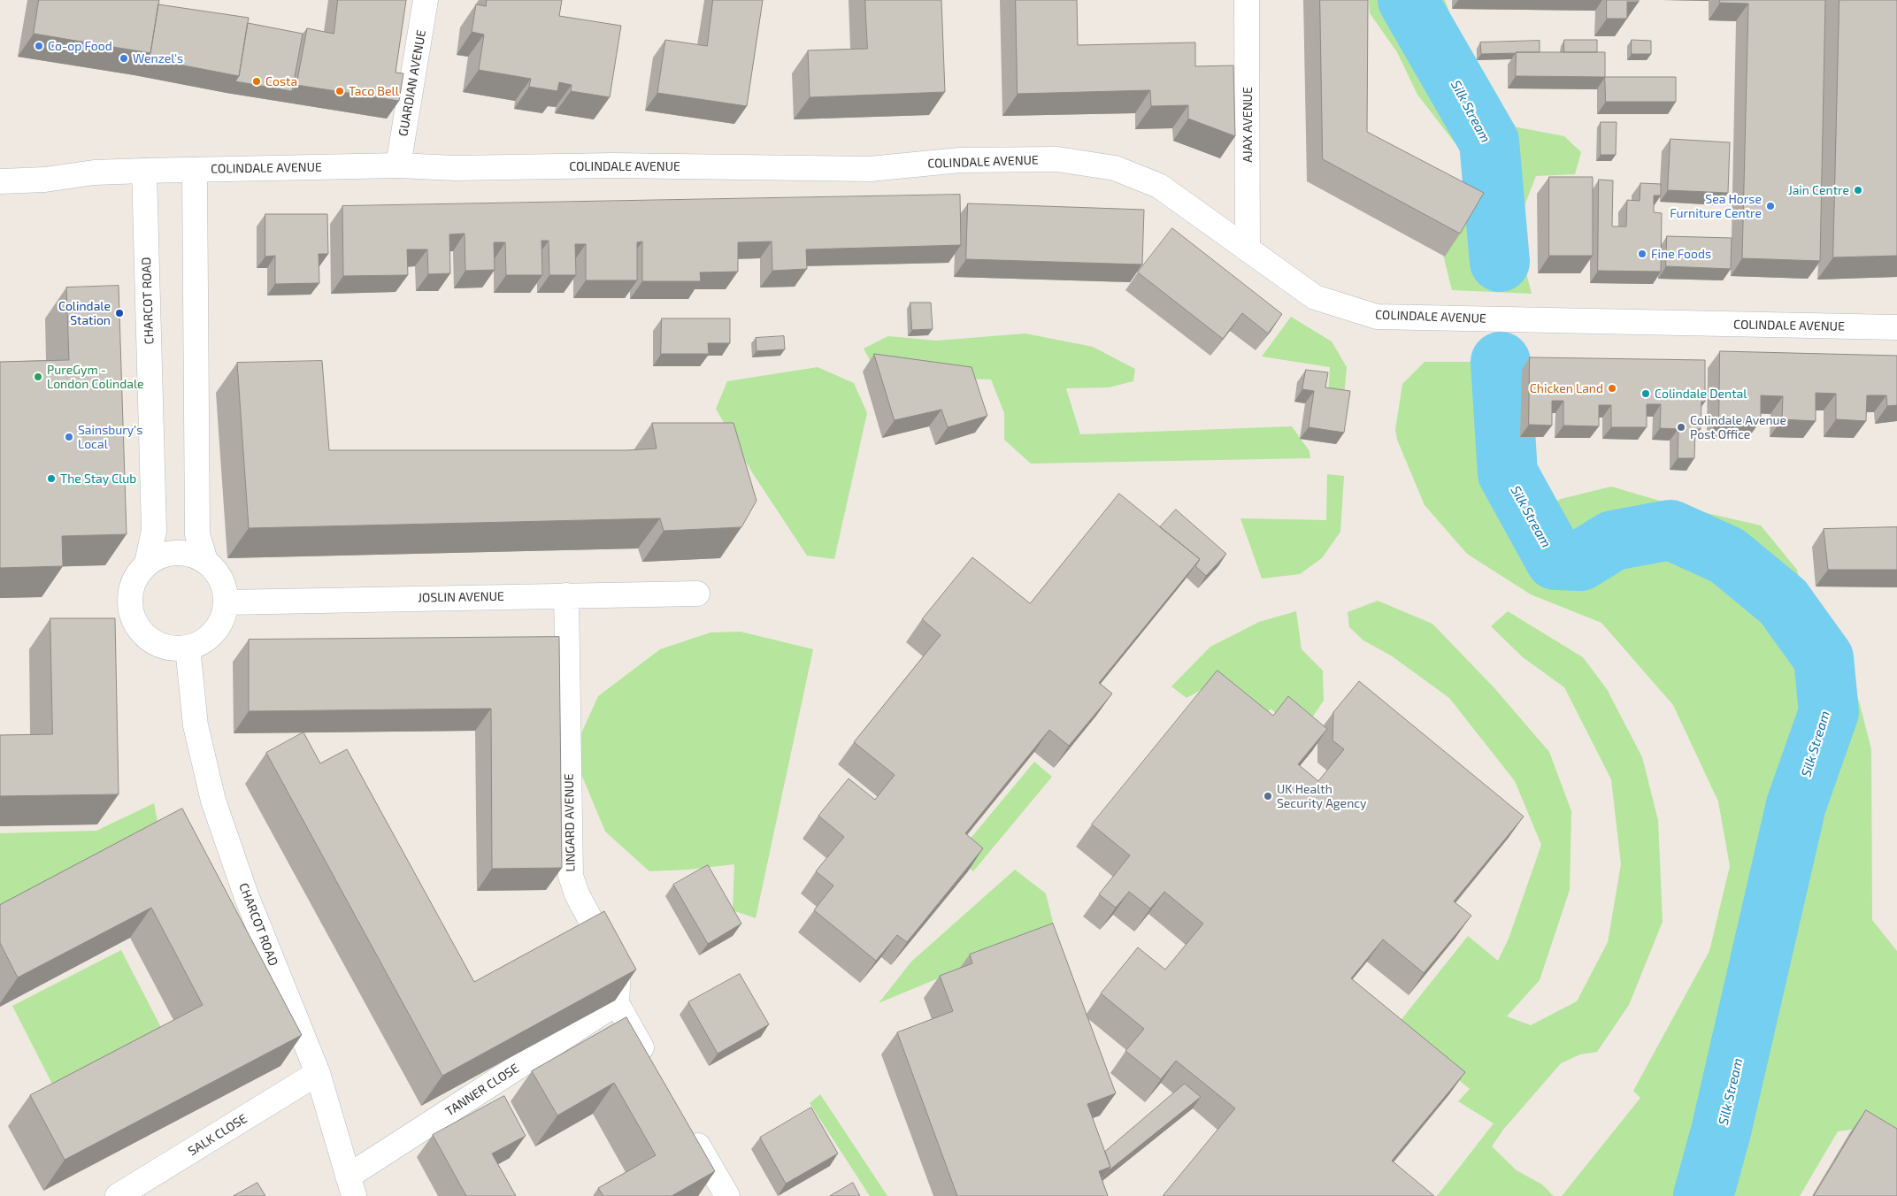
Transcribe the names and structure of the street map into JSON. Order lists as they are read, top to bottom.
{
  "streets": {
    "street": [
      "GUARDIAN AVENUE",
      "AJAX AVENUE",
      "COLINDALE AVENUE",
      "CHARCOT ROAD",
      "JOSLIN AVENUE",
      "LINGARD AVENUE",
      "TANNER CLOSE",
      "SALK CLOSE"
    ]
  },
  "crossings": [
    ["GUARDIAN AVENUE", "COLINDALE AVENUE"],
    ["AJAX AVENUE", "COLINDALE AVENUE"],
    ["COLINDALE AVENUE", "CHARCOT ROAD"],
    ["CHARCOT ROAD", "JOSLIN AVENUE"],
    ["CHARCOT ROAD", "TANNER CLOSE"],
    ["CHARCOT ROAD", "SALK CLOSE"],
    ["JOSLIN AVENUE", "LINGARD AVENUE"],
    ["LINGARD AVENUE", "TANNER CLOSE"]
  ],
  "water": ["Silk Stream"],
  "places": [
    "Co-op Food",
    "Wenzel's",
    "Costa",
    "Taco Bell",
    "Jain Centre",
    "Sea Horse Furniture Centre",
    "Fine Foods",
    "Colindale Station",
    "PureGym - London Colindale",
    "Chicken Land",
    "Colindale Dental",
    "Colindale Avenue Post Office",
    "Sainsbury's Local",
    "The Stay Club",
    "UK Health Security Agency"
  ]
}
